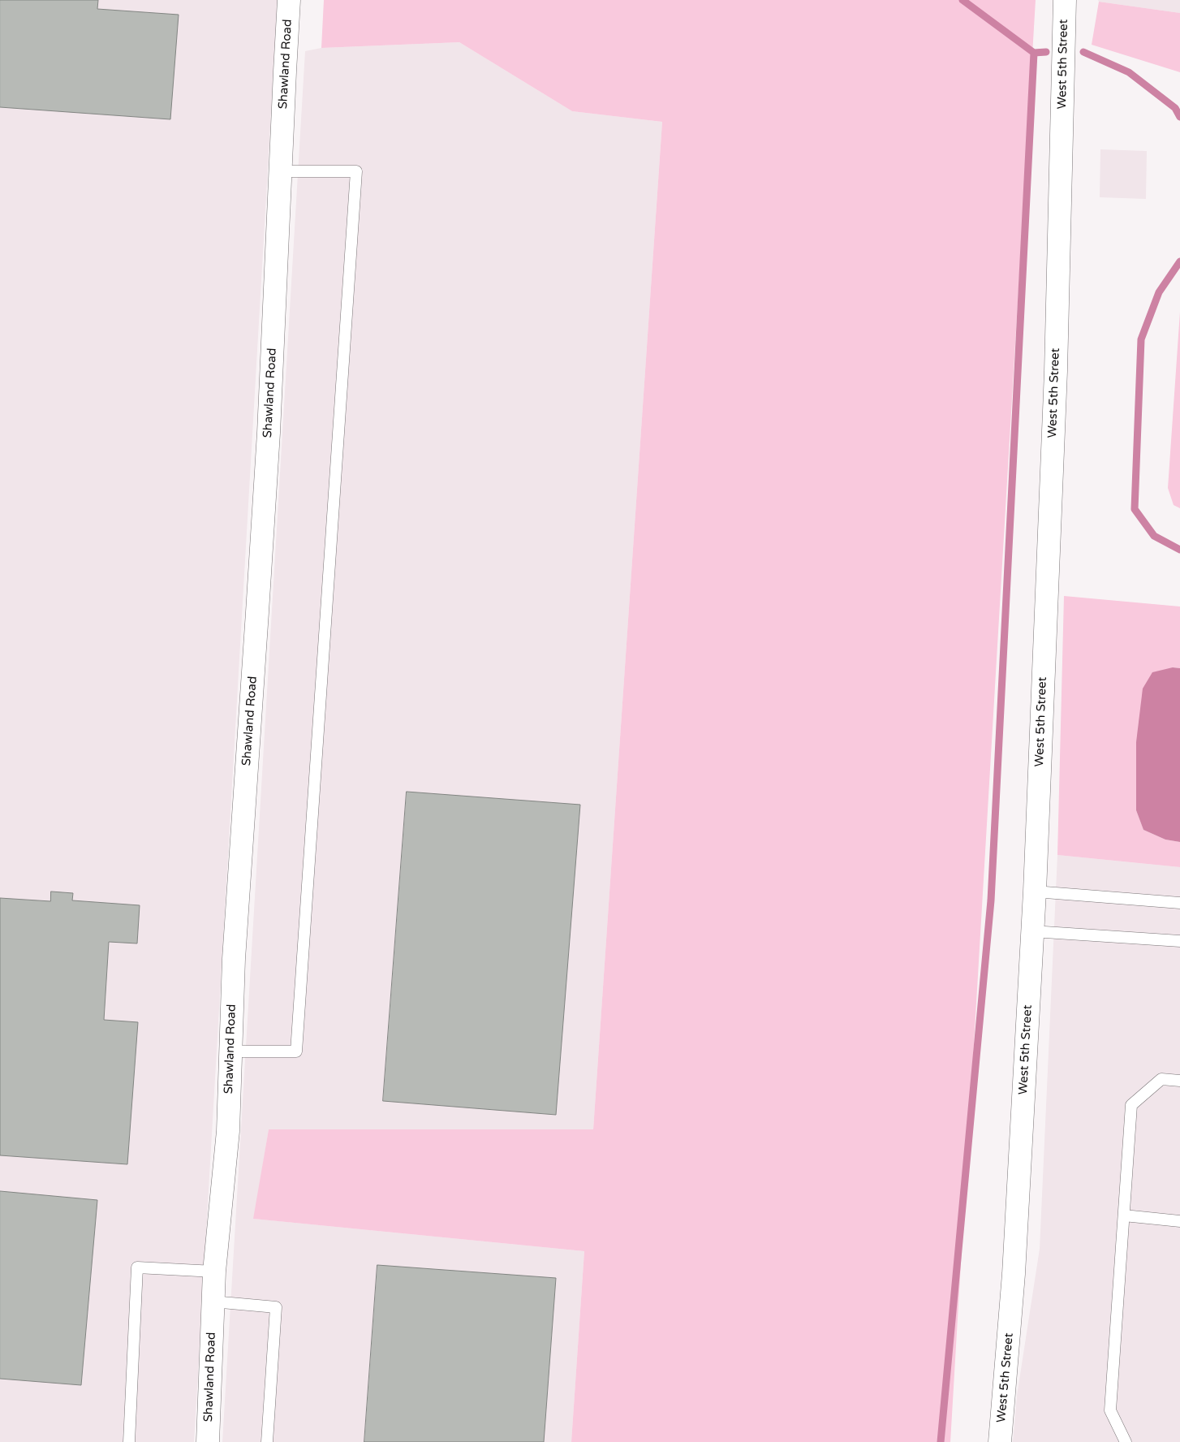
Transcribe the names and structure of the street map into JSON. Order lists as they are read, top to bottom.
{
  "streets": {
    "street": ["Shawland Road", "West 5th Street"]
  }
}
